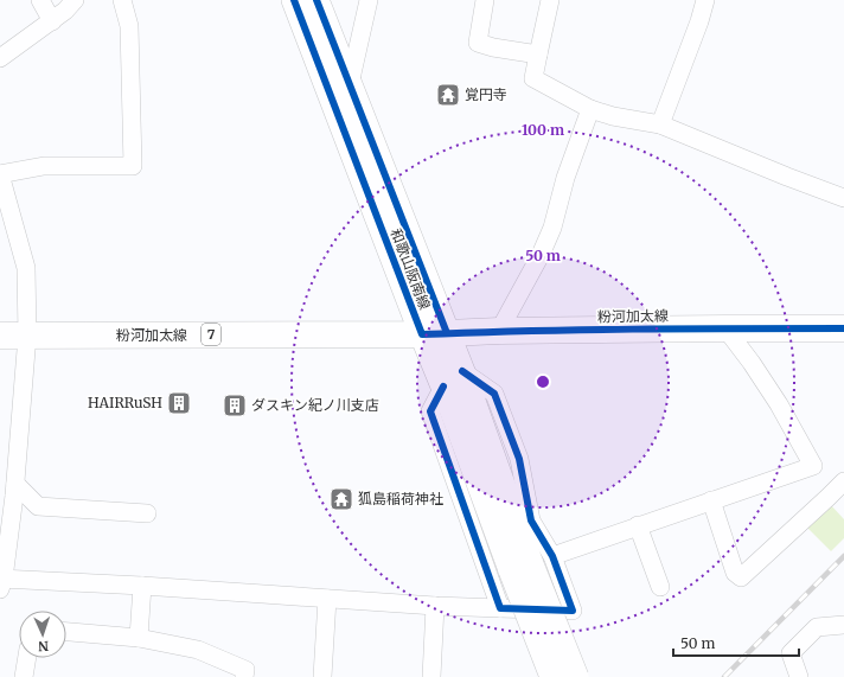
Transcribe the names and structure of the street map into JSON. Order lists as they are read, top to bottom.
{
  "streets": {
    "main road": ["和歌山阪南線", "粉河加太線", "7"]
  },
  "crossings": [
    ["和歌山阪南線", "粉河加太線"]
  ],
  "places": {
    "temple": ["覚円寺", "狐島稲荷神社"],
    "building": ["HAIRRuSH", "ダスキン紀ノ川支店"]
  },
  "scale_bar": "50 m",
  "north": "bottom",
  "rings": ["100 m", "50 m"]
}
